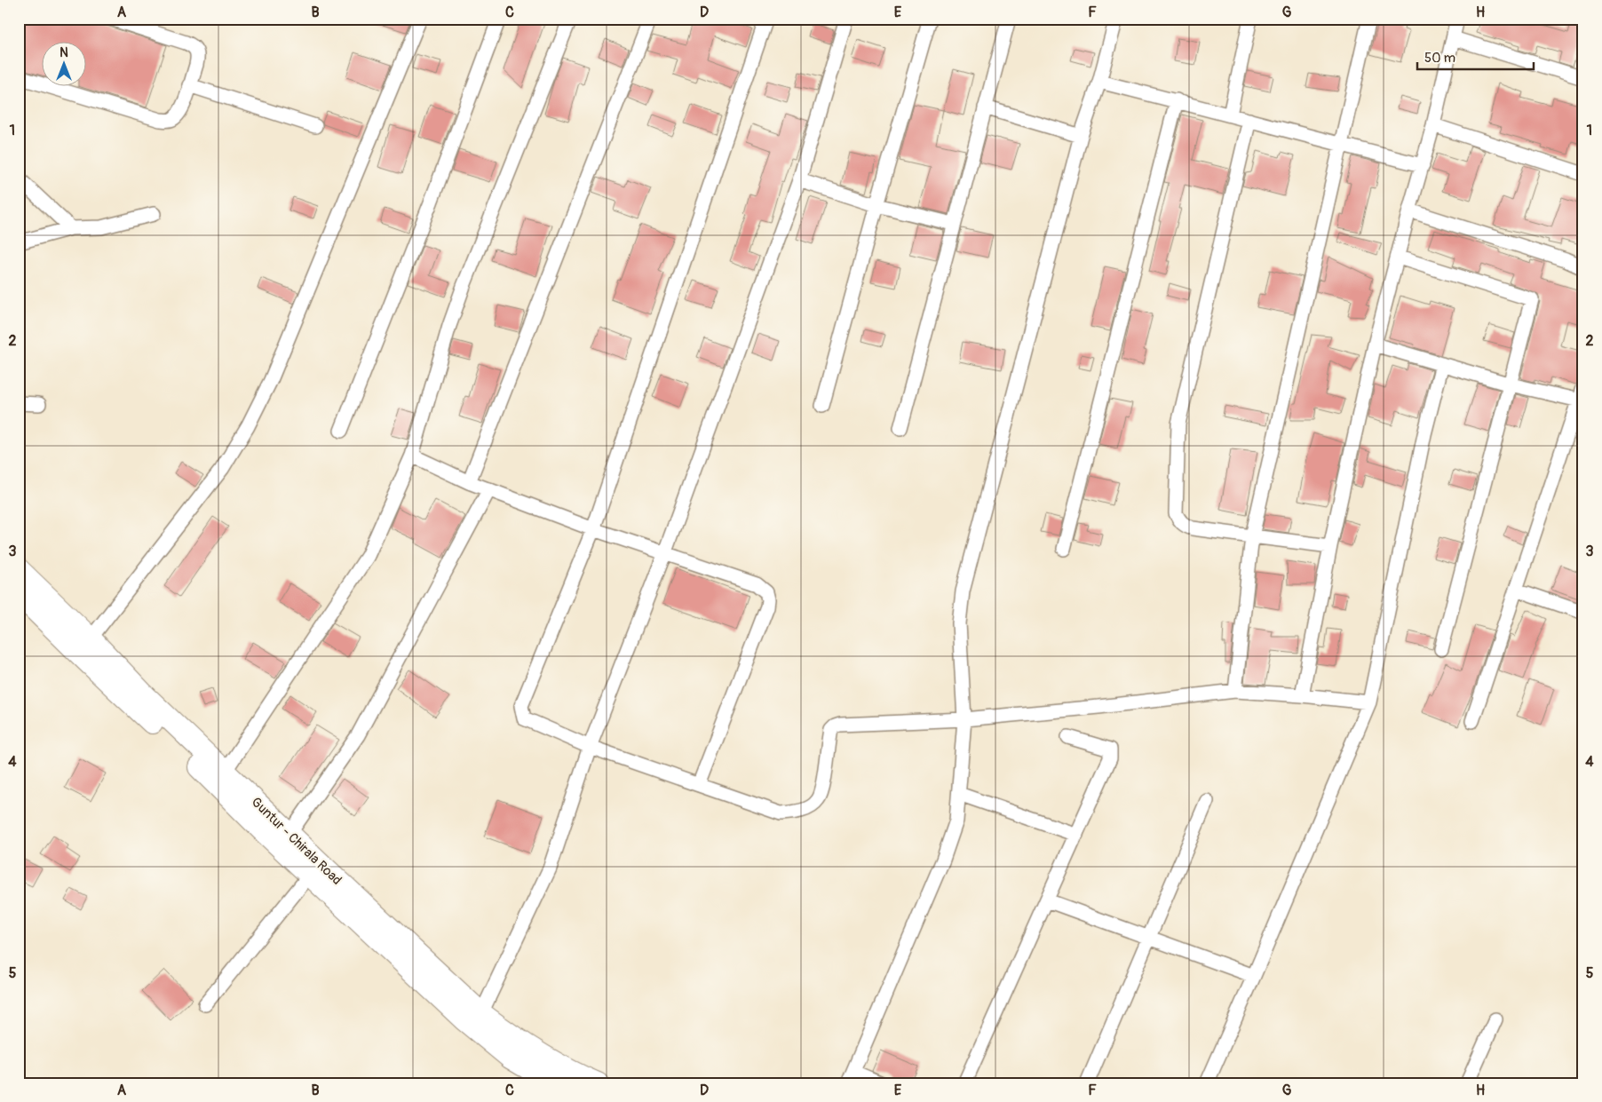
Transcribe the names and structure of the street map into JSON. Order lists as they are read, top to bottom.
{
  "streets": {
    "main road": ["Guntur - Chirala Road"]
  },
  "scale_bar": "50 m",
  "north": "top",
  "grid": {
    "columns": [
      "A",
      "B",
      "C",
      "D",
      "E",
      "F",
      "G",
      "H"
    ],
    "rows": [
      "1",
      "2",
      "3",
      "4",
      "5"
    ]
  }
}
